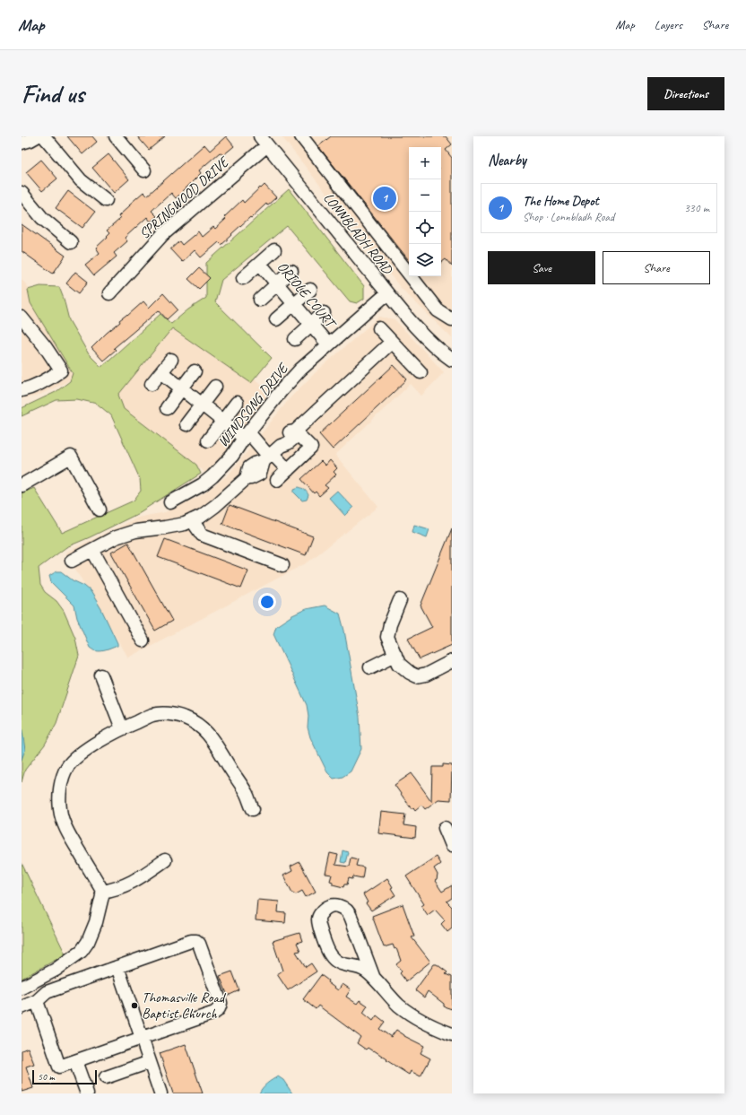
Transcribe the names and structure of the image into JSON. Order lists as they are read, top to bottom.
{
  "streets": {
    "street": [
      "SPRINGWOOD DRIVE",
      "LONNBLADH ROAD",
      "ORIOLE COURT",
      "WINDSONG DRIVE"
    ]
  },
  "crossings": [
    ["SPRINGWOOD DRIVE", "LONNBLADH ROAD"],
    ["LONNBLADH ROAD", "WINDSONG DRIVE"],
    ["ORIOLE COURT", "WINDSONG DRIVE"]
  ],
  "places": ["Thomasville Road Baptist Church"],
  "scale_bar": "50 m",
  "page": {
    "header": "Map",
    "nav": ["Map", "Layers", "Share"],
    "buttons": [
      "Directions",
      ["Save", "Share"]
    ],
    "title": "Find us",
    "heading": "Nearby",
    "map_buttons": ["+", "−"],
    "list": [
      {
        "mark": "1",
        "name": "The Home Depot",
        "note": "Shop · Lonnbladh Road",
        "value": "330 m"
      }
    ],
    "pins": "1",
    "scale": "50 m"
  }
}
